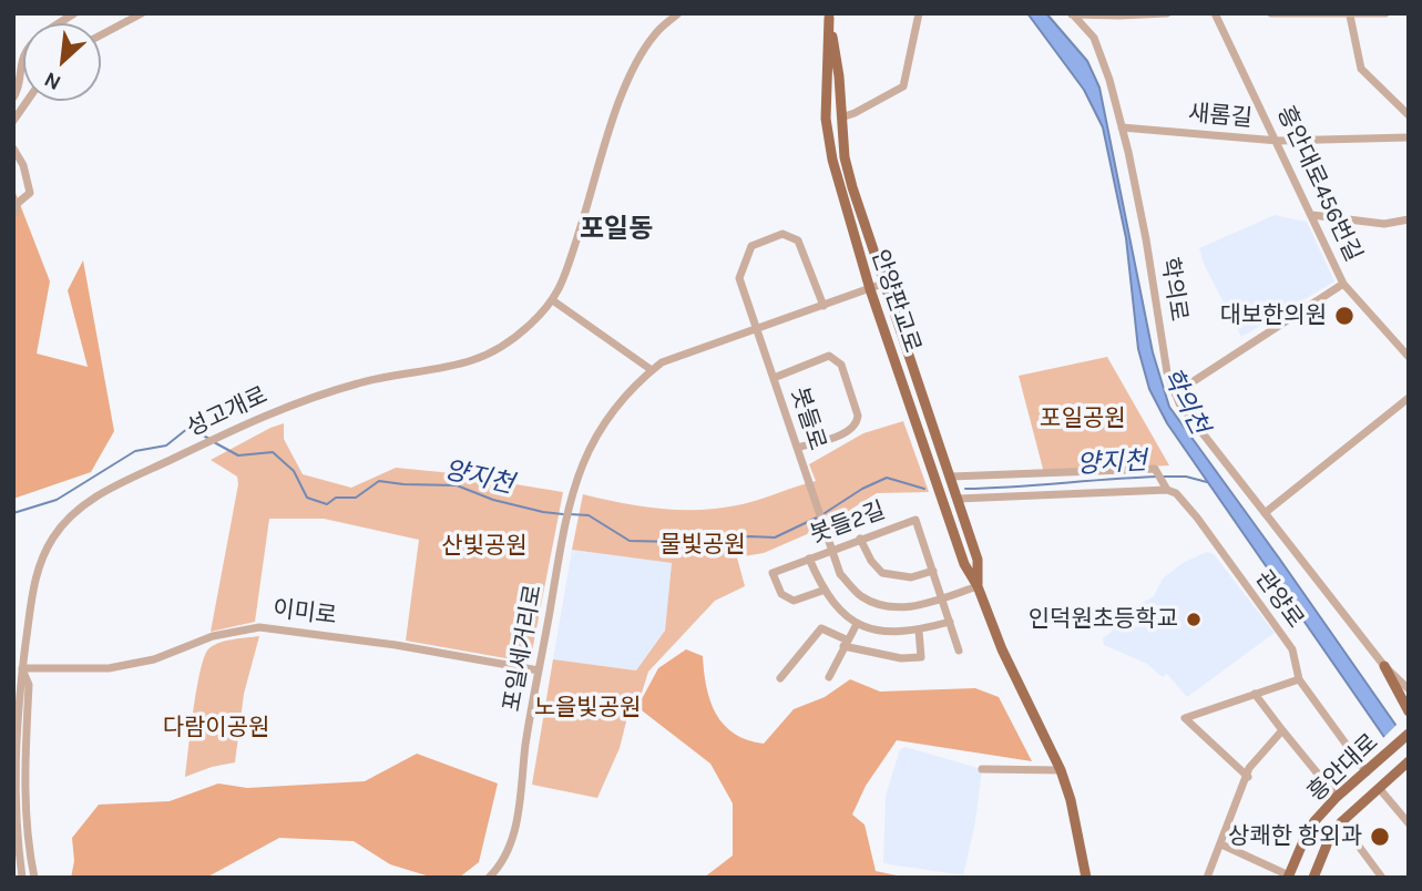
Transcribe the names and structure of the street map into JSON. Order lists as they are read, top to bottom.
{
  "streets": {
    "main road": ["안양판교로", "흥안대로"],
    "street": [
      "새롬길",
      "흥안대로456번길",
      "학의로",
      "성고개로",
      "봇들로",
      "봇들2길",
      "관양로",
      "이미로",
      "포일세거리로"
    ]
  },
  "crossings": [
    ["새롬길", "흥안대로456번길"],
    ["새롬길", "학의로"],
    ["안양판교로", "봇들로"],
    ["안양판교로", "관양로"],
    ["안양판교로", "포일세거리로"],
    ["성고개로", "이미로"],
    ["봇들로", "봇들2길"],
    ["봇들로", "포일세거리로"],
    ["관양로", "흥안대로"],
    ["이미로", "포일세거리로"]
  ],
  "districts": ["포일동"],
  "water": ["학의천", "양지천"],
  "parks": [
    "포일공원",
    "물빛공원",
    "산빛공원",
    "노을빛공원",
    "다람이공원"
  ],
  "places": ["대보한의원", "인덕원초등학교", "상쾌한 항외과"],
  "north": "bottom left"
}
